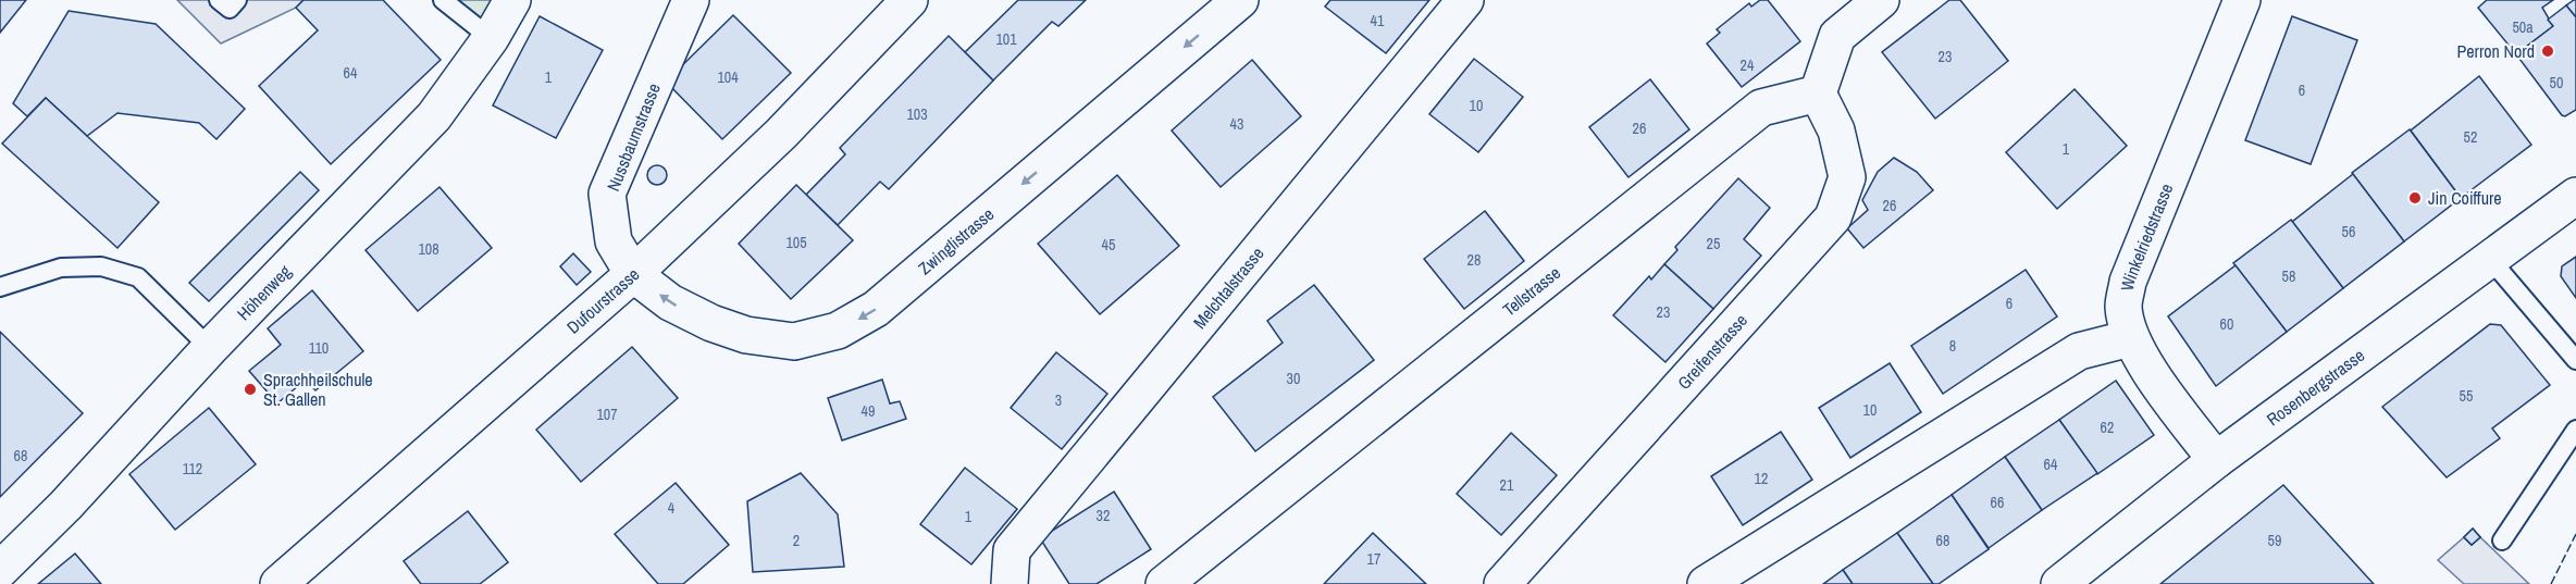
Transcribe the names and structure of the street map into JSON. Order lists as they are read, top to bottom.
{
  "streets": {
    "street": [
      "Nussbaumstrasse",
      "Winkelriedstrasse",
      "Zwinglistrasse",
      "Melchtalstrasse",
      "Höhenweg",
      "Tellstrasse",
      "Dufourstrasse",
      "Greifenstrasse",
      "Rosenbergstrasse"
    ]
  },
  "crossings": [
    ["Nussbaumstrasse", "Zwinglistrasse"],
    ["Nussbaumstrasse", "Dufourstrasse"],
    ["Winkelriedstrasse", "Rosenbergstrasse"],
    ["Zwinglistrasse", "Dufourstrasse"],
    ["Tellstrasse", "Greifenstrasse"]
  ],
  "one_way": ["Zwinglistrasse"],
  "places": ["Perron Nord", "Jin Coiffure", "Sprachheilschule St. Gallen"],
  "house_numbers": [
    "41",
    "50a",
    "101",
    "23",
    "24",
    "64",
    "1",
    "104",
    "50",
    "6",
    "10",
    "103",
    "43",
    "26",
    "52",
    "1",
    "26",
    "56",
    "105",
    "25",
    "45",
    "108",
    "28",
    "58",
    "6",
    "23",
    "60",
    "8",
    "110",
    "30",
    "55",
    "3",
    "10",
    "49",
    "107",
    "62",
    "68",
    "64",
    "112",
    "12",
    "21",
    "66",
    "4",
    "32",
    "1",
    "2",
    "68",
    "59",
    "17"
  ]
}
